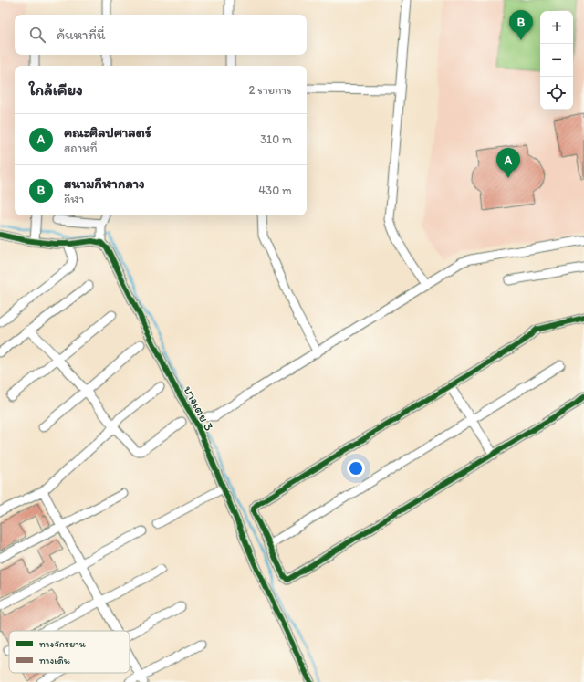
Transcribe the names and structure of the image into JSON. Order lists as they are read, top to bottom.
{
  "streets": {
    "street": ["บางเตย 3"]
  },
  "legend": ["ทางจักรยาน", "ทางเดิน"],
  "page": {
    "pins": ["B", "A"],
    "map_buttons": ["+", "−"],
    "search": "ค้นหาที่นี่",
    "heading": ["ใกล้เคียง", "2 รายการ"],
    "list": [
      {
        "mark": "A",
        "name": "คณะศิลปศาสตร์",
        "note": "สถานที่",
        "value": "310 m"
      },
      {
        "mark": "B",
        "name": "สนามกีฬากลาง",
        "note": "กีฬา",
        "value": "430 m"
      }
    ]
  }
}
